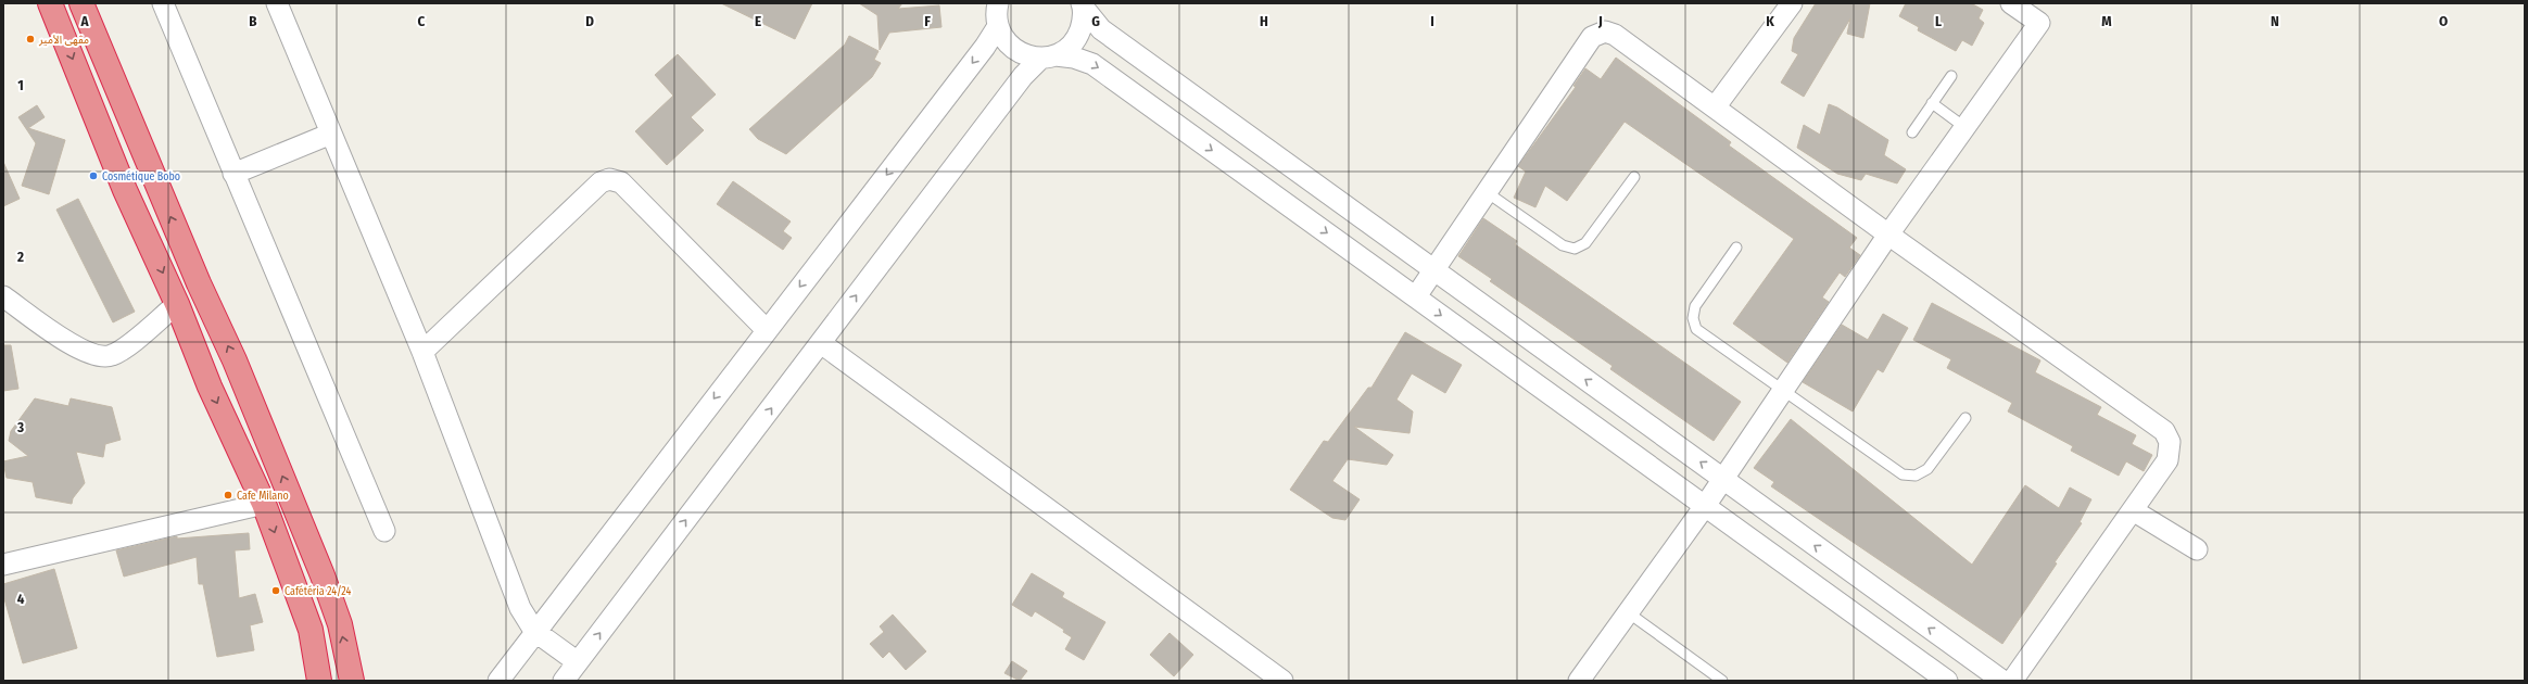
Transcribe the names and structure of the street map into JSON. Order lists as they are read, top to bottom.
{
  "places": [
    "مقهى الأمير",
    "Cosmétique Bobo",
    "Cafe Milano",
    "Cafétéria 24/24"
  ],
  "grid": {
    "columns": [
      "A",
      "B",
      "C",
      "D",
      "E",
      "F",
      "G",
      "H",
      "I",
      "J",
      "K",
      "L",
      "M",
      "N",
      "O"
    ],
    "rows": [
      "1",
      "2",
      "3",
      "4"
    ]
  }
}
